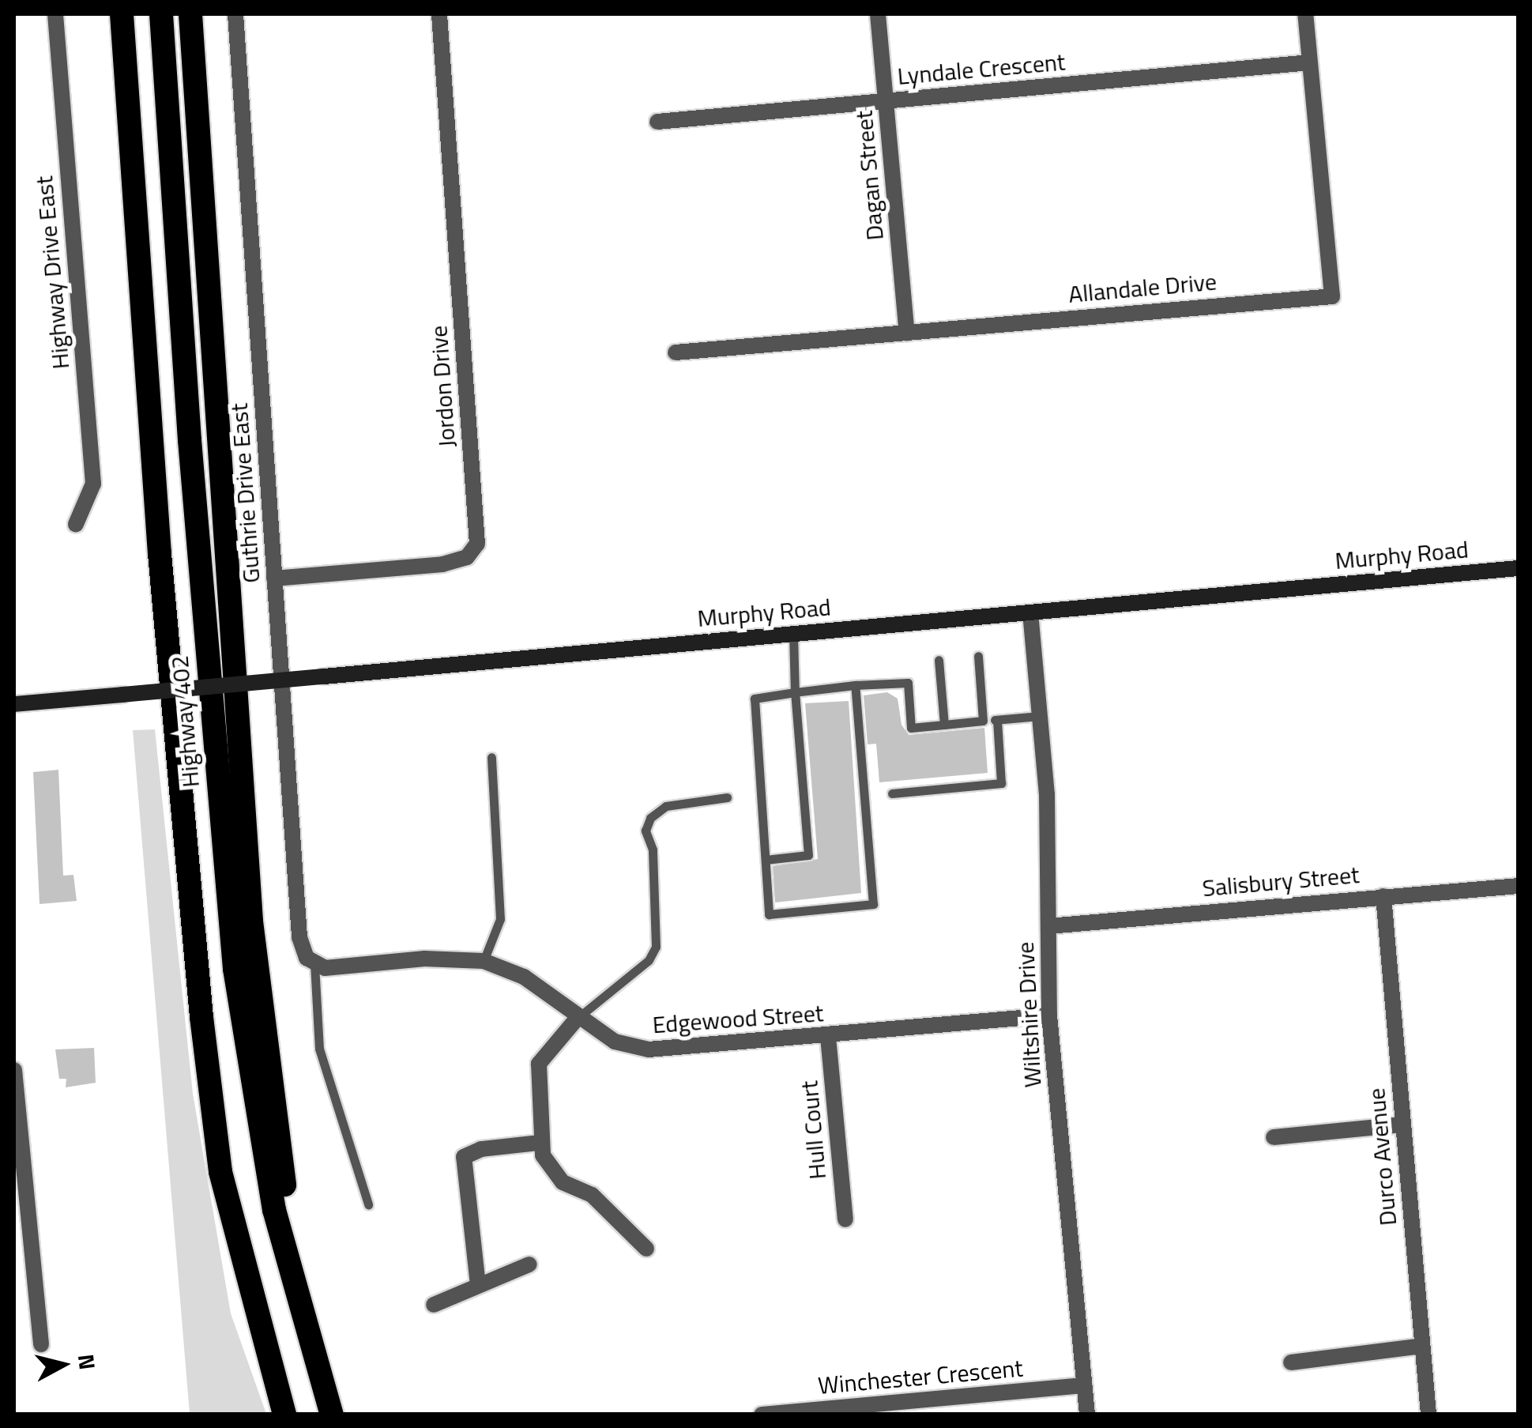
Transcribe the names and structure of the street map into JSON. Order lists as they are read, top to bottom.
{
  "streets": {
    "highway": ["Highway 402"],
    "street": [
      "Lyndale Crescent",
      "Dagan Street",
      "Highway Drive East",
      "Allandale Drive",
      "Jordon Drive",
      "Guthrie Drive East",
      "Murphy Road",
      "Salisbury Street",
      "Wiltshire Drive",
      "Edgewood Street",
      "Hull Court",
      "Durco Avenue",
      "Winchester Crescent"
    ]
  },
  "crossings": [
    ["Lyndale Crescent", "Dagan Street"],
    ["Lyndale Crescent", "Allandale Drive"],
    ["Dagan Street", "Allandale Drive"],
    ["Jordon Drive", "Guthrie Drive East"],
    ["Guthrie Drive East", "Edgewood Street"],
    ["Murphy Road", "Wiltshire Drive"],
    ["Salisbury Street", "Wiltshire Drive"],
    ["Salisbury Street", "Durco Avenue"],
    ["Wiltshire Drive", "Edgewood Street"],
    ["Wiltshire Drive", "Winchester Crescent"],
    ["Edgewood Street", "Hull Court"]
  ],
  "north": "right"
}
